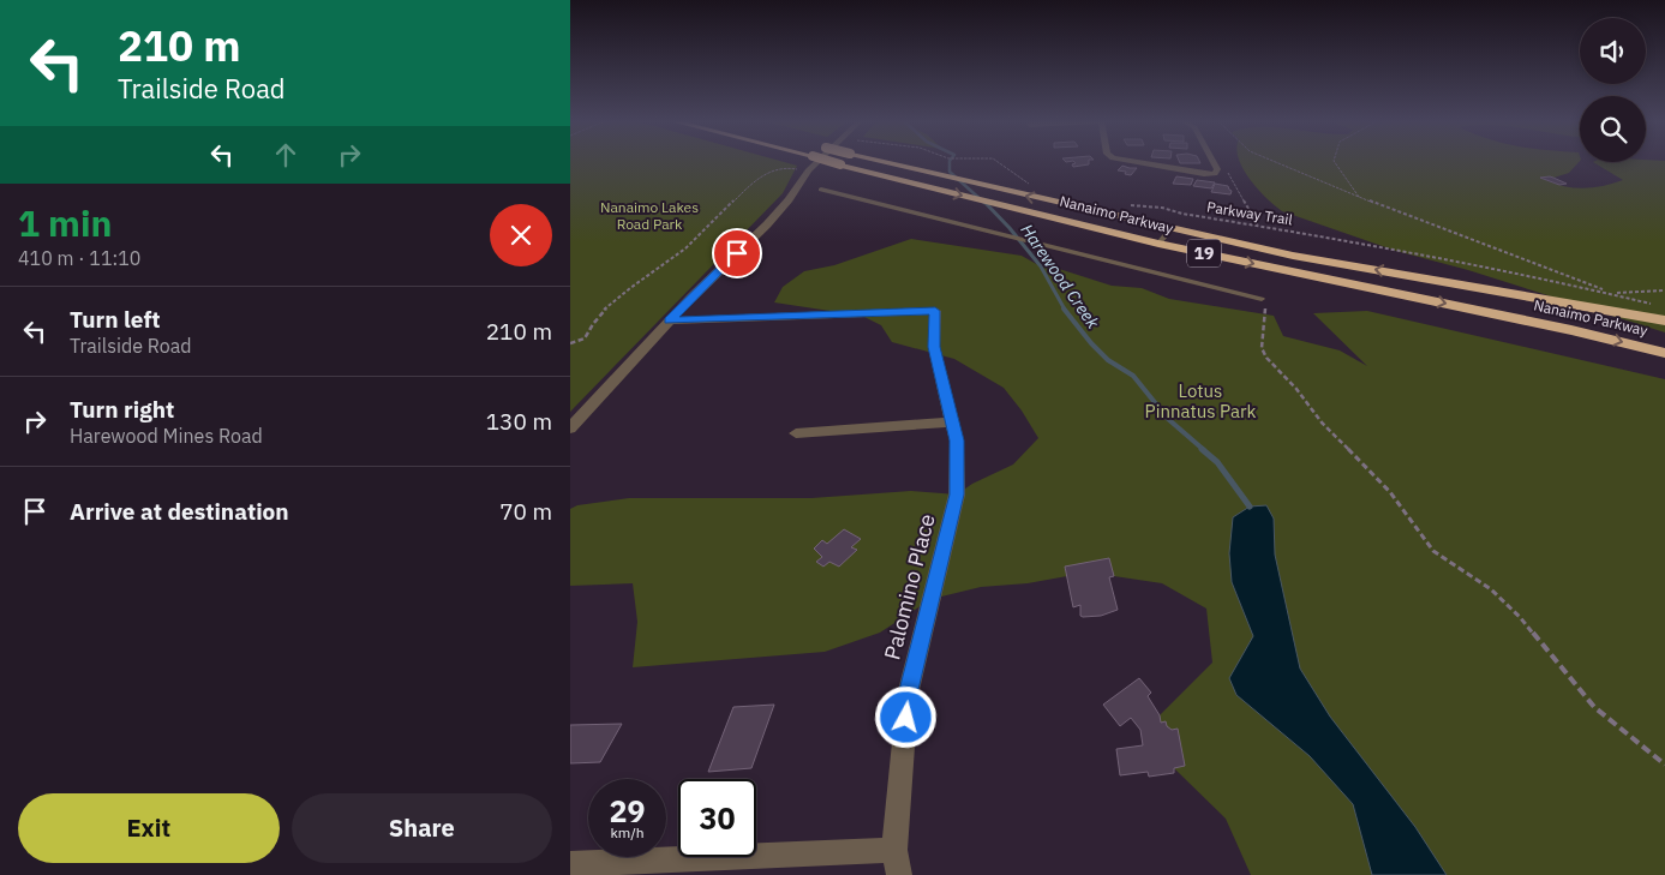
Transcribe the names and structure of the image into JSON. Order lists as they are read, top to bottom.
{
  "streets": {
    "highway": ["Nanaimo Parkway", "19"],
    "street": ["Palomino Place"],
    "path": ["Parkway Trail"]
  },
  "water": ["Harewood Creek"],
  "parks": ["Nanaimo Lakes Road Park", "Lotus Pinnatus Park"],
  "page": {
    "turn": ["210 m", "Trailside Road"],
    "heading": ["1 min", "410 m · 11:10"],
    "list": [
      {
        "name": "Turn left",
        "note": "Trailside Road",
        "value": "210 m"
      },
      {
        "name": "Turn right",
        "note": "Harewood Mines Road",
        "value": "130 m"
      },
      {
        "name": "Arrive at destination",
        "value": "70 m"
      }
    ],
    "speed": "29 km/h",
    "limit": "30",
    "buttons": ["Exit", "Share"]
  }
}
